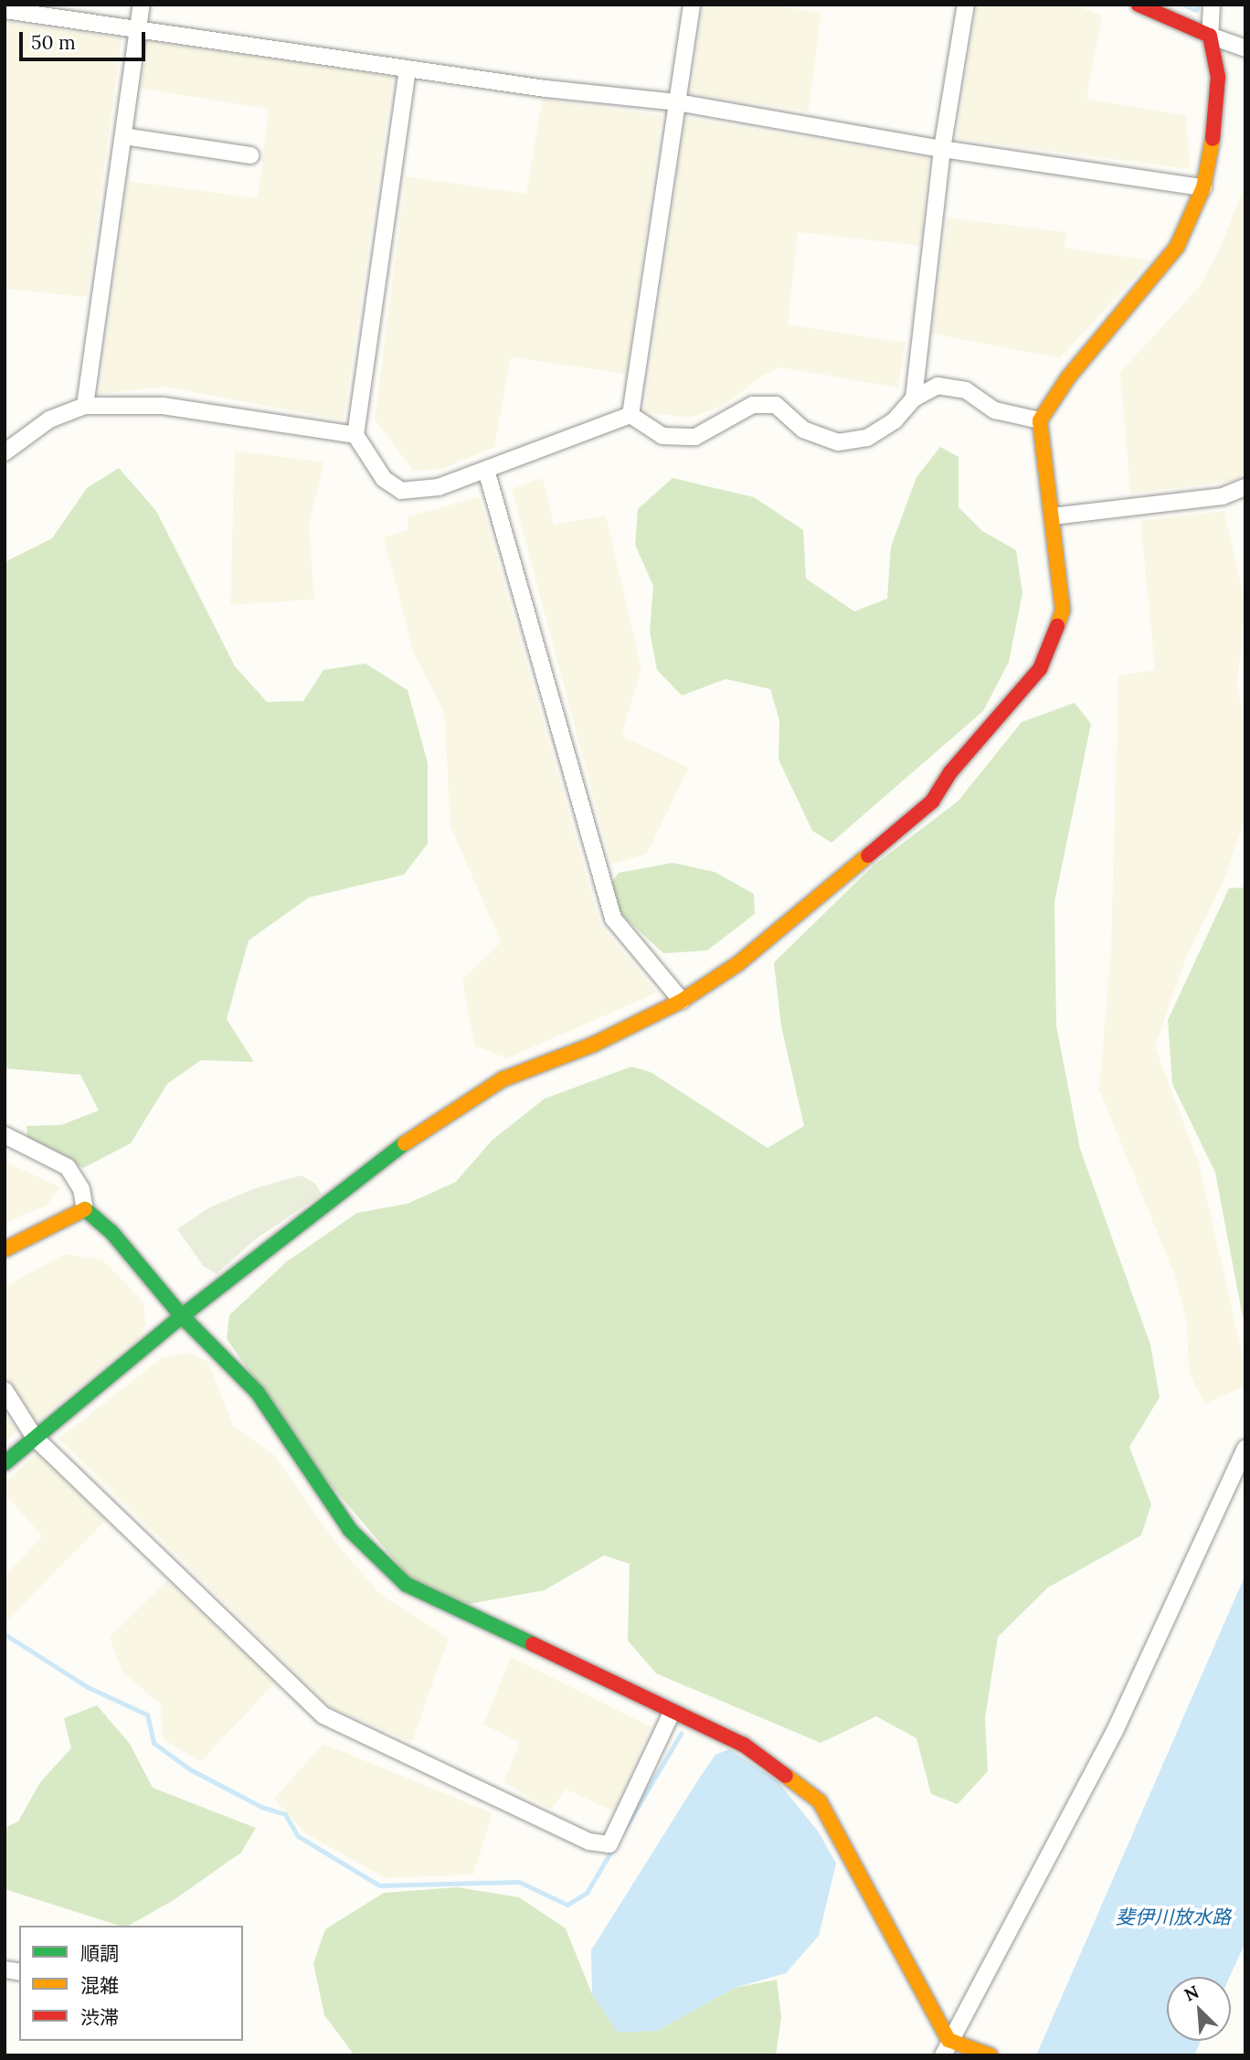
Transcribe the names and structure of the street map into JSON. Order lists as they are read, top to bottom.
{
  "water": ["斐伊川放水路"],
  "legend": ["順調", "混雑", "渋滞"],
  "scale_bar": "50 m",
  "north": "top left"
}
